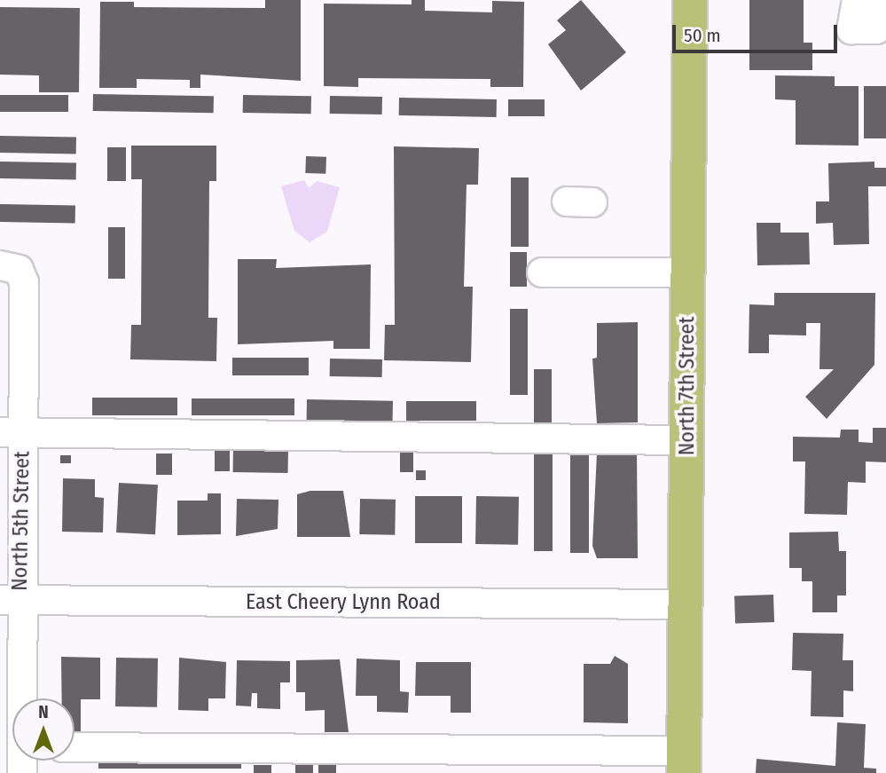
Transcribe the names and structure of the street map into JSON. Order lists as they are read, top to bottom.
{
  "streets": {
    "main road": ["North 7th Street"],
    "street": ["North 5th Street", "East Cheery Lynn Road"]
  },
  "crossings": [
    ["North 7th Street", "East Cheery Lynn Road"],
    ["North 5th Street", "East Cheery Lynn Road"]
  ],
  "scale_bar": "50 m",
  "north": "top"
}
